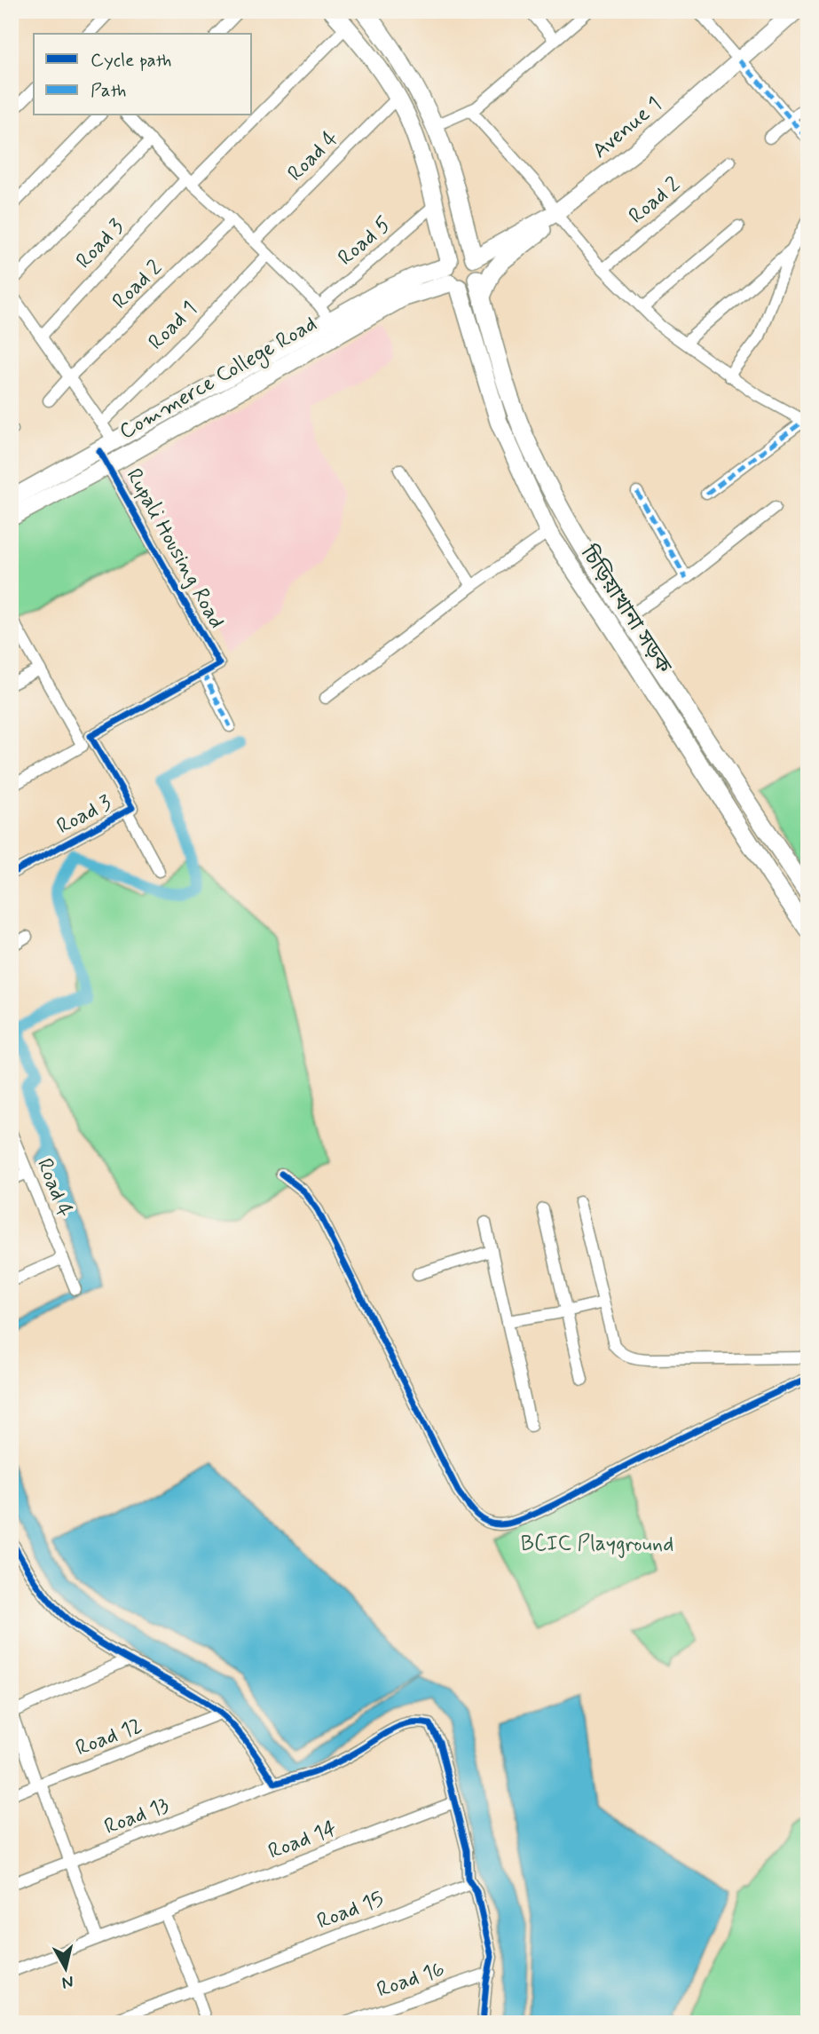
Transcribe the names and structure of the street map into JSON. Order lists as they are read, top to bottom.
{
  "streets": {
    "main road": ["Avenue 1", "Commerce College Road", "চিড়িয়াখানা সড়ক"],
    "street": [
      "Road 4",
      "Road 2",
      "Road 5",
      "Road 3",
      "Road 1",
      "Rupali Housing Road",
      "Road 12",
      "Road 13",
      "Road 14",
      "Road 15",
      "Road 16"
    ]
  },
  "crossings": [
    ["Avenue 1", "Commerce College Road"],
    ["Avenue 1", "চিড়িয়াখানা সড়ক"],
    ["Road 4", "চিড়িয়াখানা সড়ক"],
    ["Road 2", "Rupali Housing Road"],
    ["Road 5", "Commerce College Road"],
    ["Road 5", "চিড়িয়াখানা সড়ক"],
    ["Road 3", "Rupali Housing Road"],
    ["Road 3", "চিড়িয়াখানা সড়ক"],
    ["Road 1", "Rupali Housing Road"],
    ["Commerce College Road", "Rupali Housing Road"],
    ["Commerce College Road", "চিড়িয়াখানা সড়ক"],
    ["Road 13", "Road 14"],
    ["Road 13", "Road 15"],
    ["Road 13", "Road 16"]
  ],
  "parks": ["BCIC Playground"],
  "legend": ["Cycle path", "Path"],
  "north": "bottom"
}
